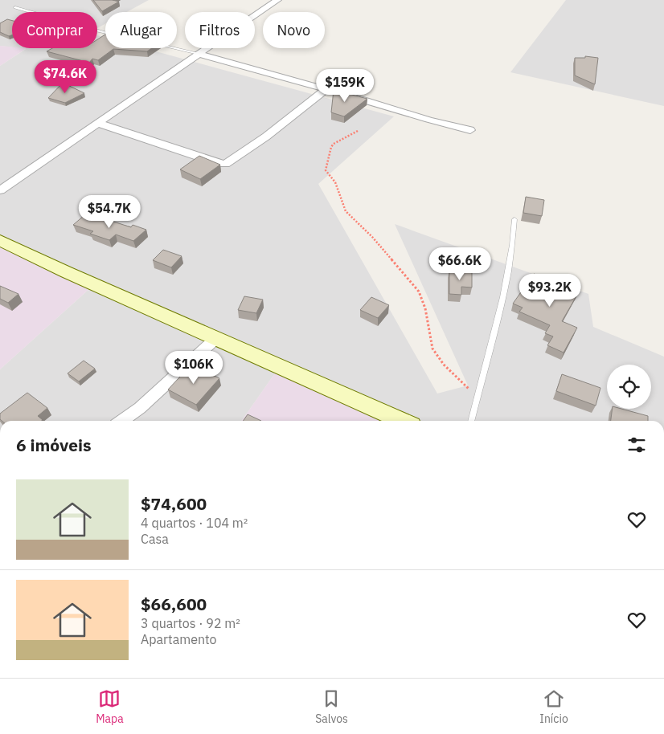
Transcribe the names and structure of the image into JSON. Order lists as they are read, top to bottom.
{
  "page": {
    "chip": [
      "Comprar",
      "Alugar",
      "Filtros",
      "Novo"
    ],
    "price": [
      "$74.6K",
      "$159K",
      "$54.7K",
      "$66.6K",
      "$93.2K",
      "$106K"
    ],
    "heading": "6 imóveis",
    "list": [
      {
        "name": "$74,600",
        "note": "4 quartos · 104 m² · Casa"
      },
      {
        "name": "$66,600",
        "note": "3 quartos · 92 m² · Apartamento"
      }
    ],
    "tabs": ["Mapa", "Salvos", "Início"]
  }
}
